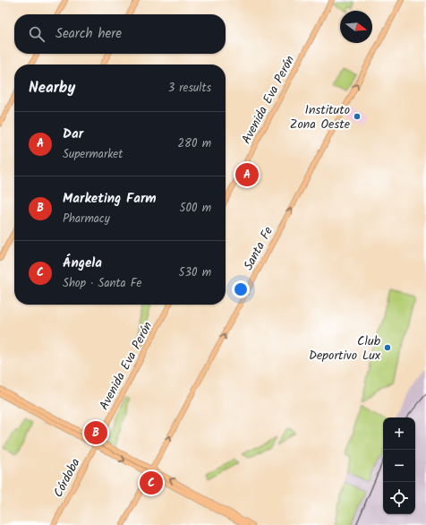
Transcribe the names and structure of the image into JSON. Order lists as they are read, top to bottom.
{
  "streets": {
    "main road": ["Avenida Eva Perón", "Santa Fe", "Córdoba"]
  },
  "crossings": [
    ["Avenida Eva Perón", "Córdoba"]
  ],
  "one_way": ["Santa Fe"],
  "places": ["Instituto Zona Oeste", "Club Deportivo Lux"],
  "north": "right",
  "page": {
    "search": "Search here",
    "heading": ["Nearby", "3 results"],
    "list": [
      {
        "mark": "A",
        "name": "Dar",
        "note": "Supermarket",
        "value": "280 m"
      },
      {
        "mark": "B",
        "name": "Marketing Farm",
        "note": "Pharmacy",
        "value": "500 m"
      },
      {
        "mark": "C",
        "name": "Ángela",
        "note": "Shop · Santa Fe",
        "value": "530 m"
      }
    ],
    "pins": ["A", "B", "C"],
    "map_buttons": ["+", "−"]
  }
}
